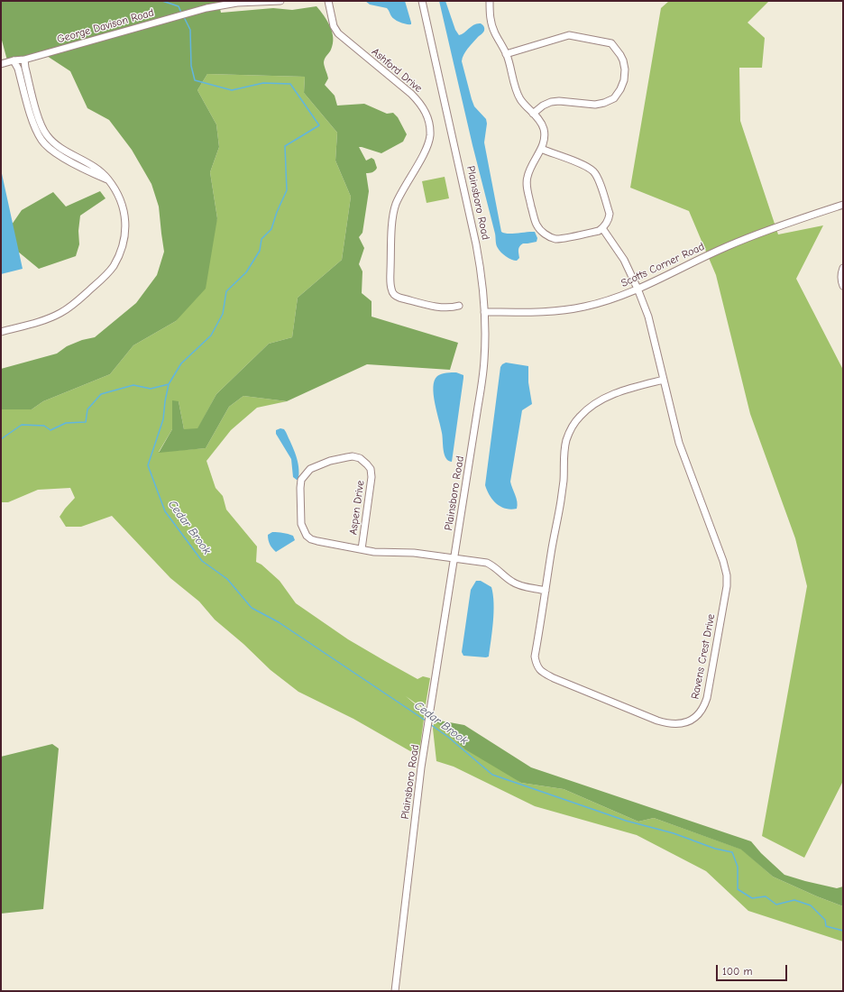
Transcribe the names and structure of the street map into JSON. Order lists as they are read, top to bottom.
{
  "streets": {
    "street": [
      "George Davison Road",
      "Ashford Drive",
      "Plainsboro Road",
      "Scotts Corner Road",
      "Aspen Drive",
      "Ravens Crest Drive"
    ]
  },
  "crossings": [
    ["Plainsboro Road", "Scotts Corner Road"],
    ["Plainsboro Road", "Aspen Drive"],
    ["Scotts Corner Road", "Ravens Crest Drive"]
  ],
  "water": ["Cedar Brook"],
  "scale_bar": "100 m"
}
